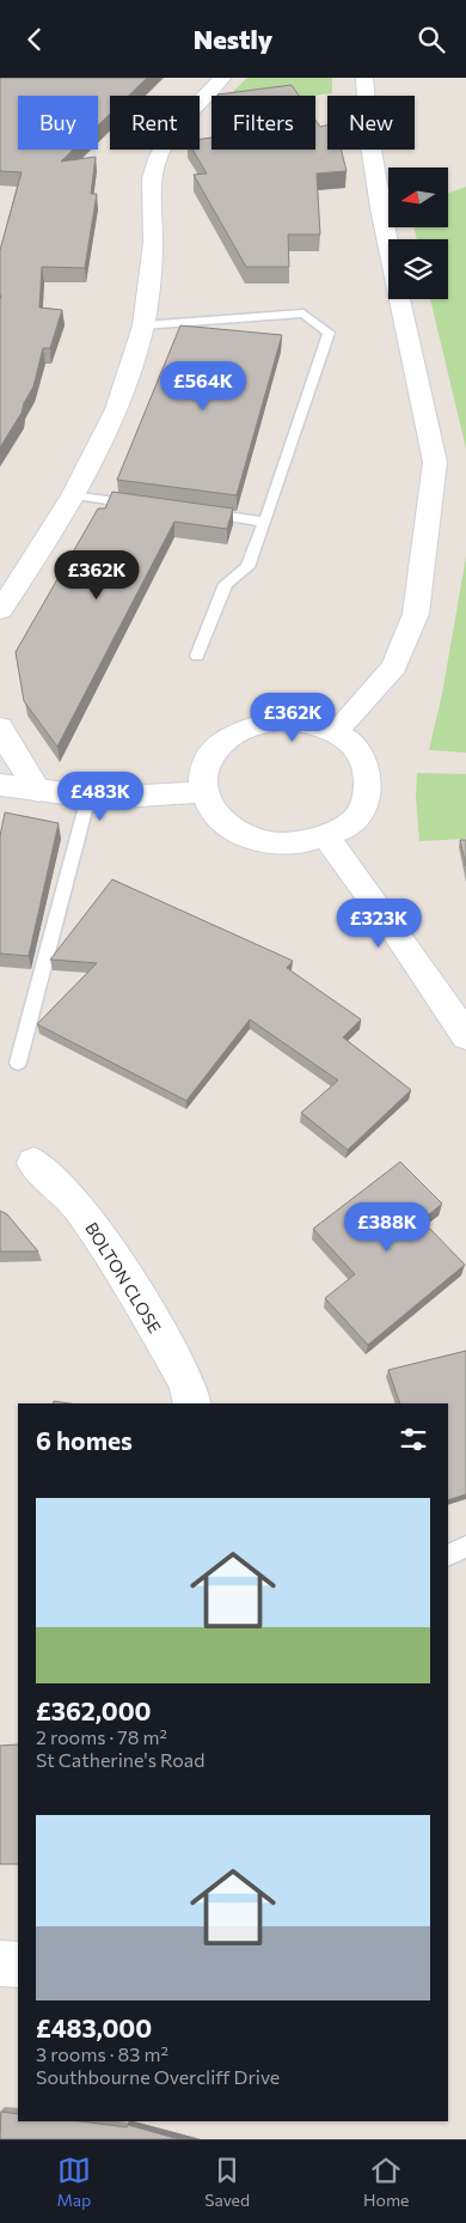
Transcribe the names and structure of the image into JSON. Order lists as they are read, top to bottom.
{
  "streets": {
    "street": ["BOLTON CLOSE"]
  },
  "north": "left",
  "page": {
    "header": "Nestly",
    "chip": [
      "Buy",
      "Rent",
      "Filters",
      "New"
    ],
    "price": [
      "£564K",
      "£362K",
      "£362K",
      "£483K",
      "£323K",
      "£388K"
    ],
    "heading": "6 homes",
    "list": [
      {
        "name": "£362,000",
        "note": "2 rooms · 78 m² · St Catherine's Road"
      },
      {
        "name": "£483,000",
        "note": "3 rooms · 83 m² · Southbourne Overcliff Drive"
      }
    ],
    "tabs": ["Map", "Saved", "Home"]
  }
}
